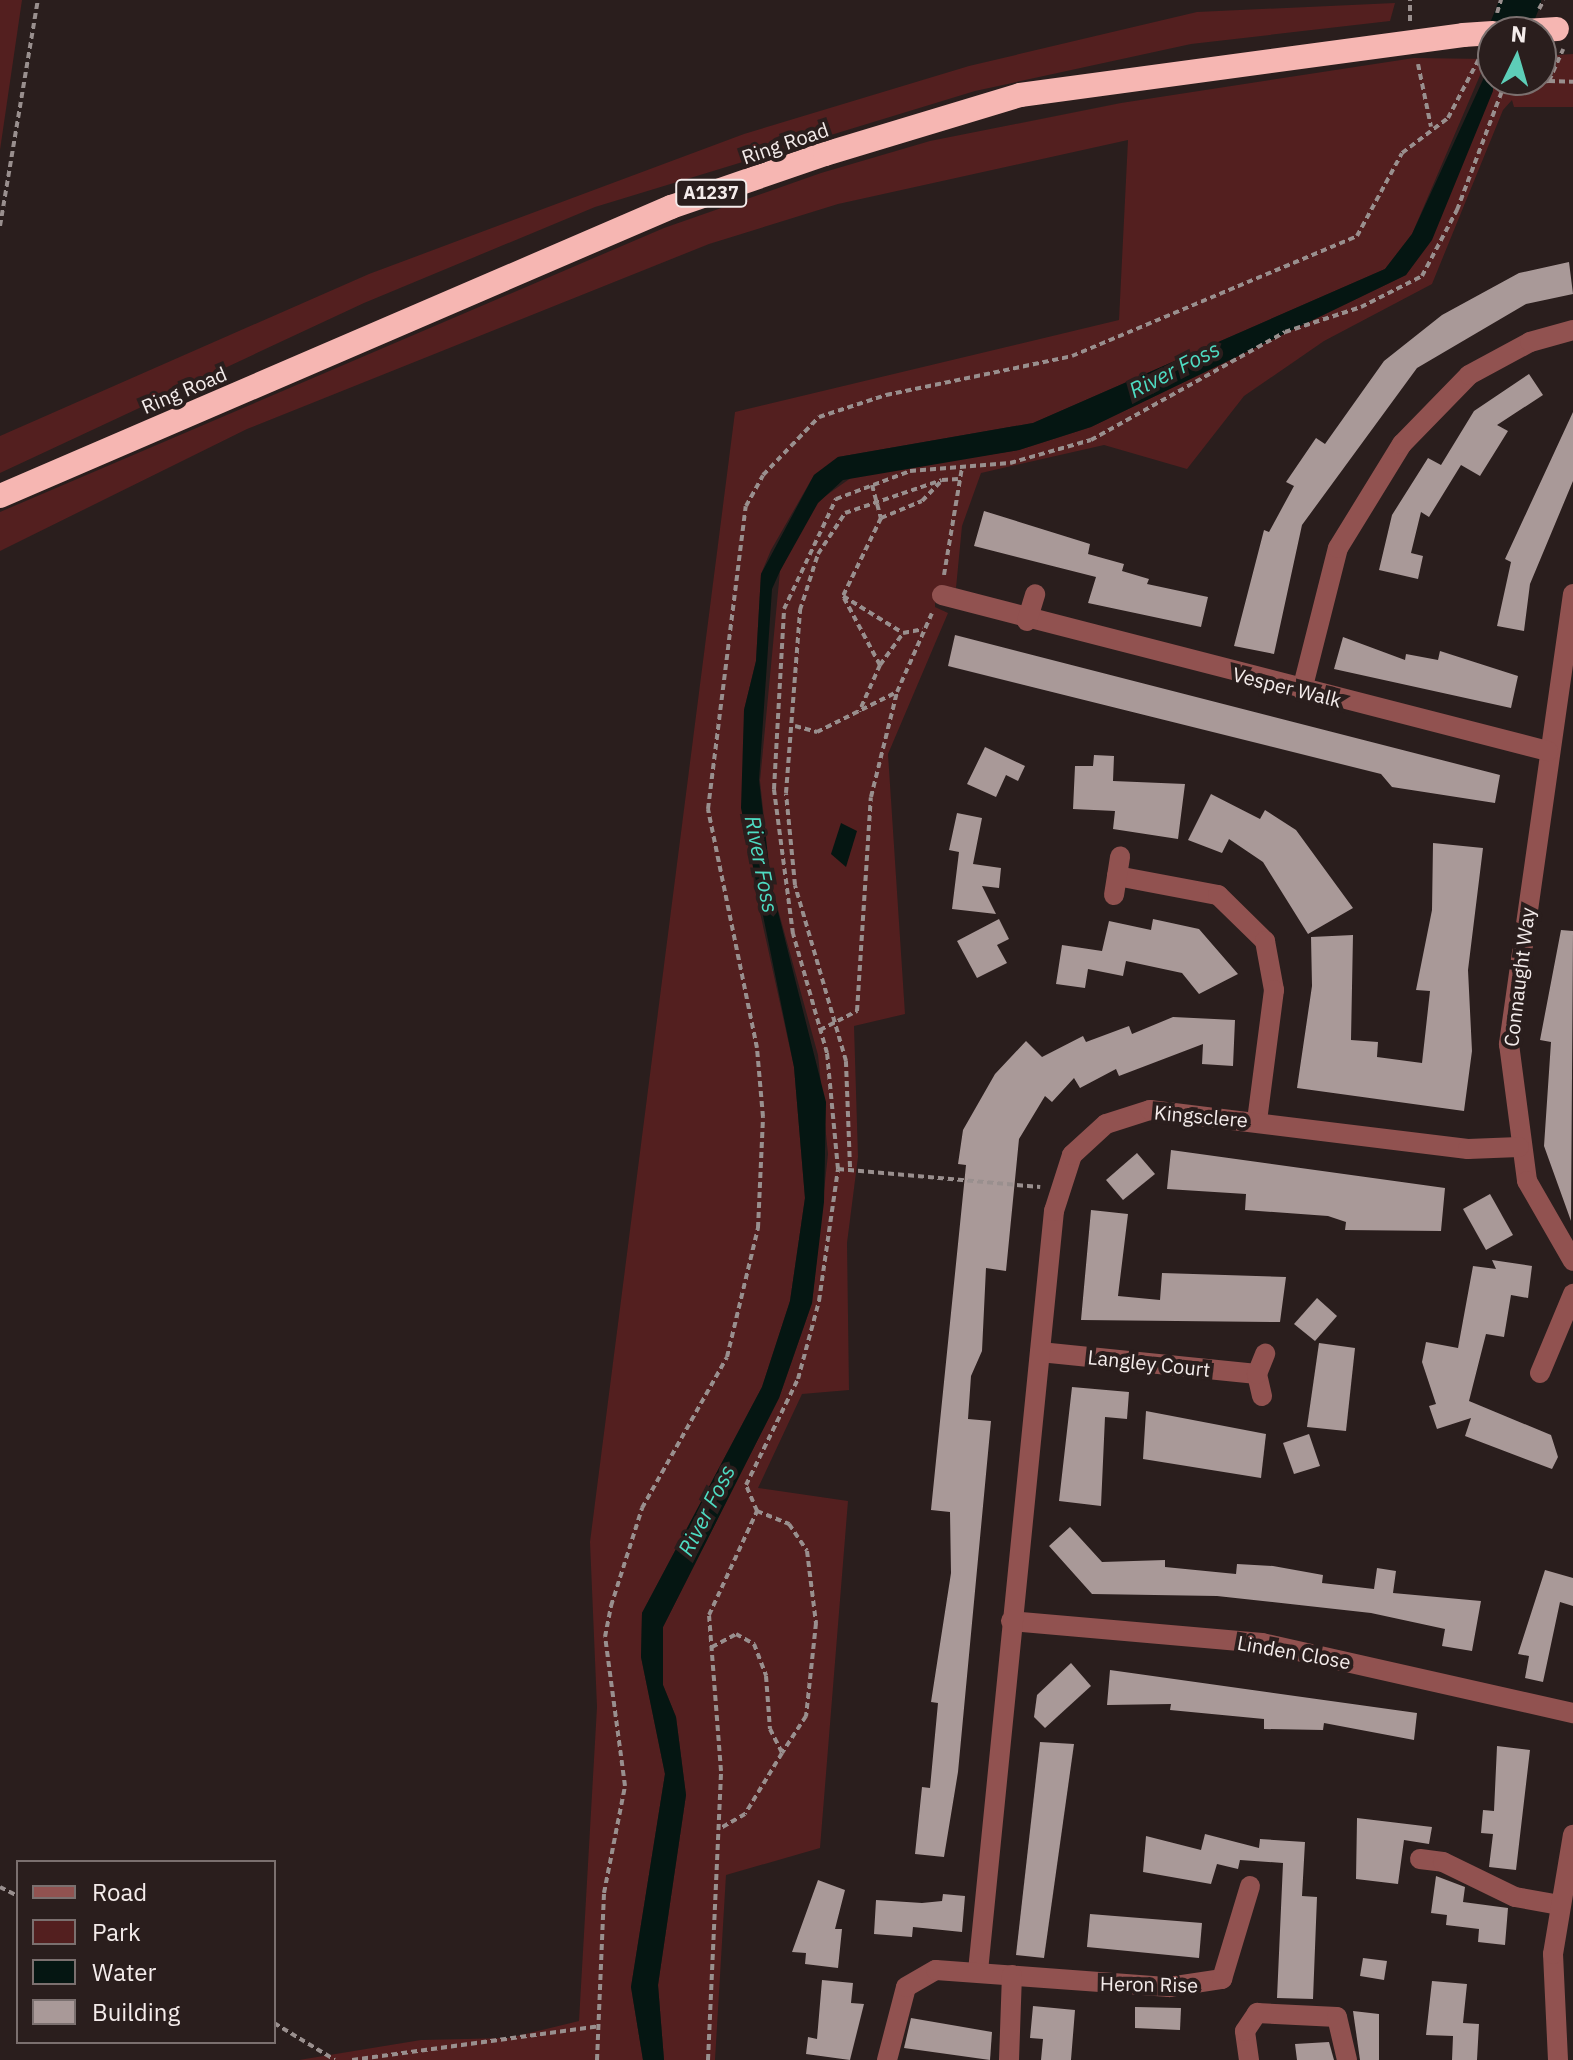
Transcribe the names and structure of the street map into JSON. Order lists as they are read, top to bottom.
{
  "streets": {
    "highway": ["Ring Road", "A1237"],
    "street": [
      "Vesper Walk",
      "Connaught Way",
      "Kingsclere",
      "Langley Court",
      "Linden Close",
      "Heron Rise"
    ]
  },
  "crossings": [
    ["Vesper Walk", "Connaught Way"],
    ["Connaught Way", "Kingsclere"],
    ["Kingsclere", "Langley Court"],
    ["Kingsclere", "Linden Close"]
  ],
  "water": ["River Foss"],
  "legend": [
    "Road",
    "Park",
    "Water",
    "Building"
  ],
  "north": "top"
}
